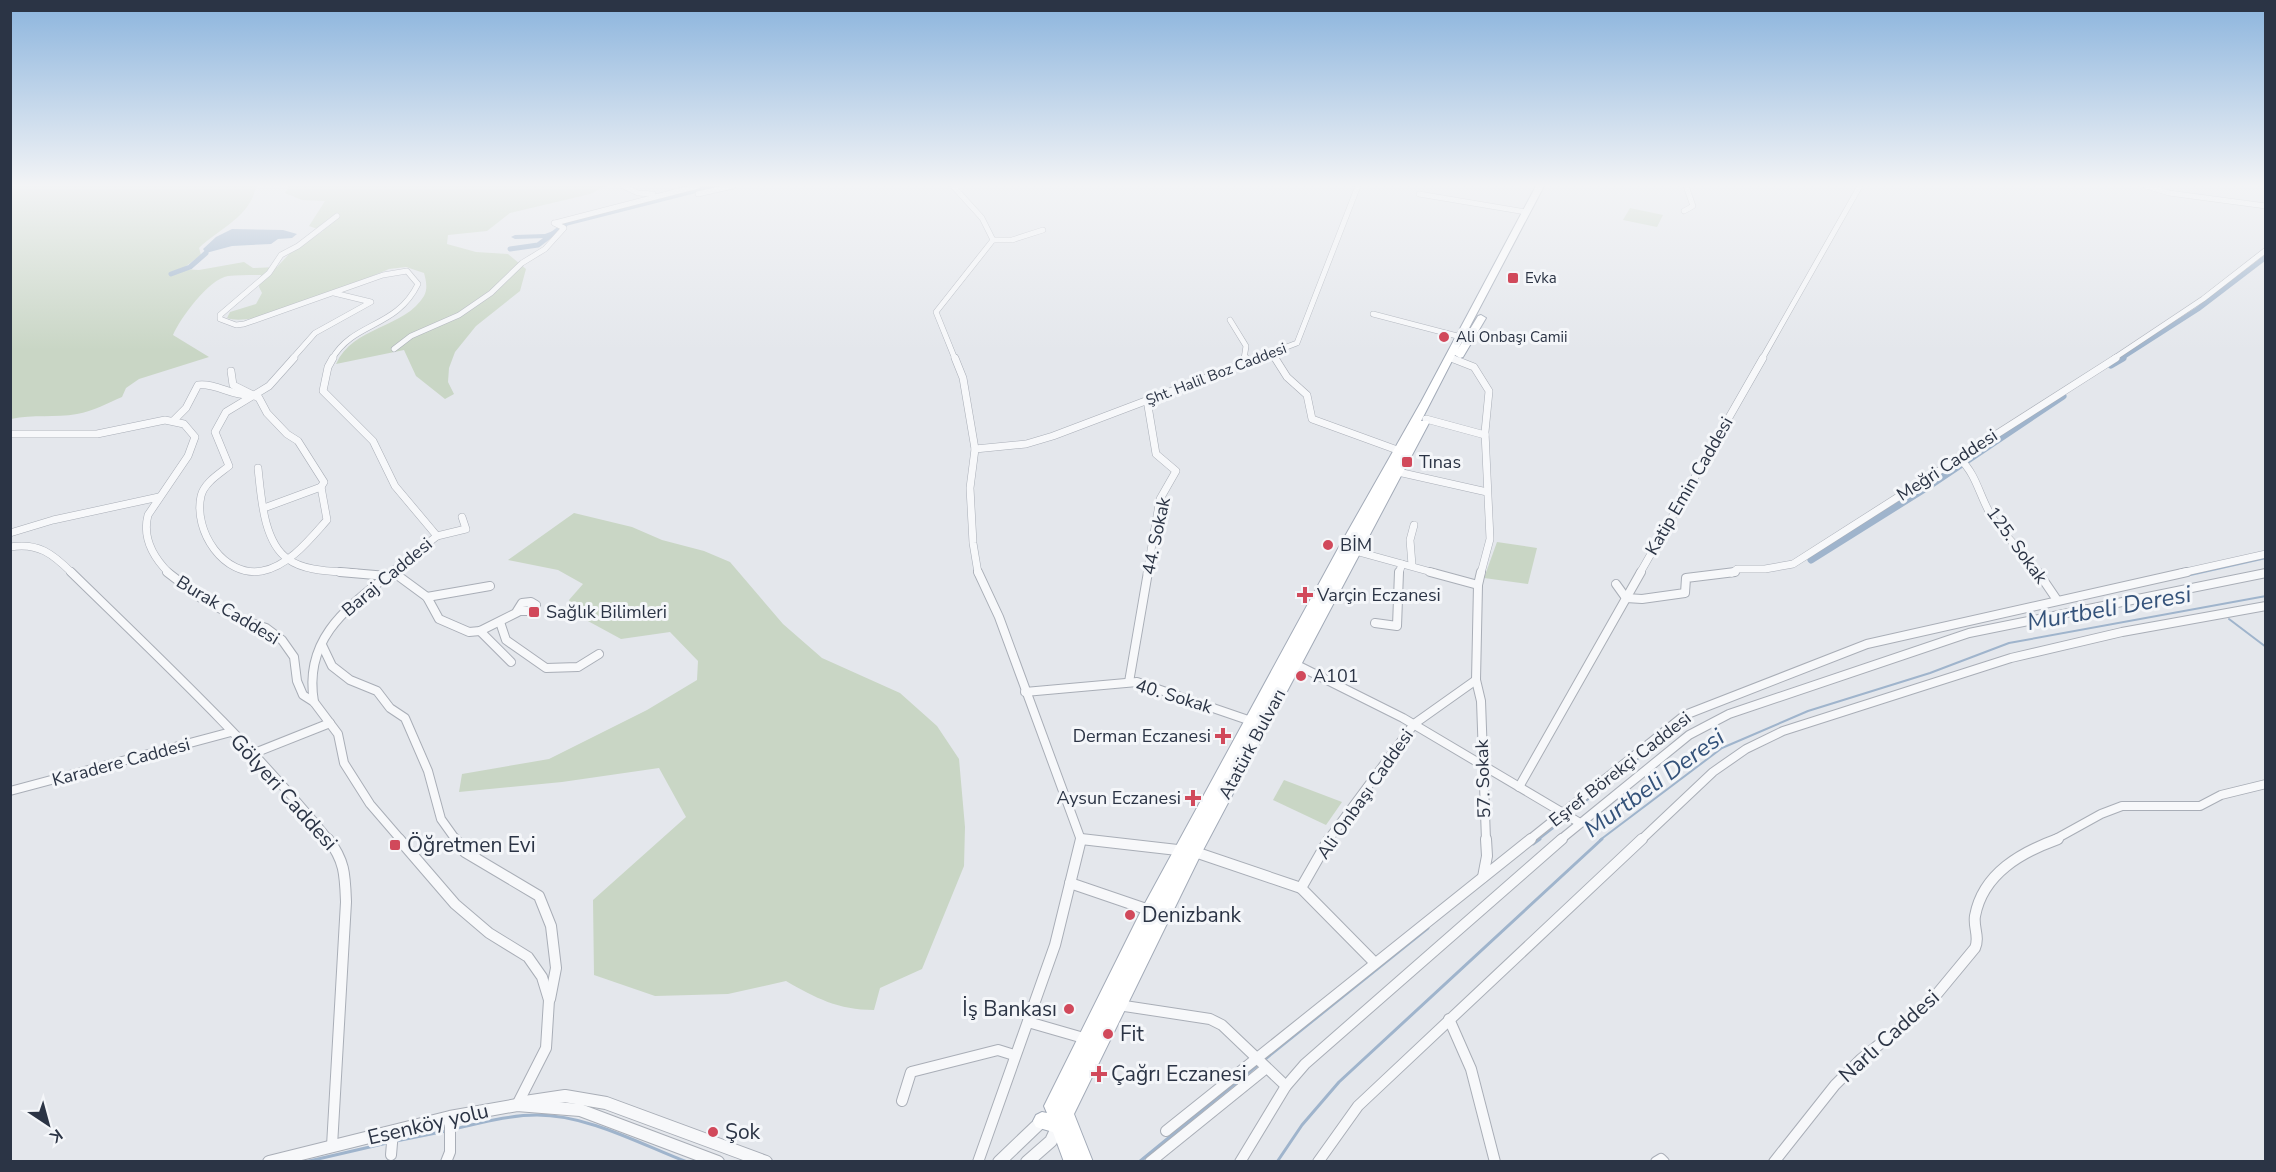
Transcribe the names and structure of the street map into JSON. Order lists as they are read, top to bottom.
{
  "streets": {
    "main road": ["Atatürk Bulvarı"],
    "street": [
      "Şht. Halil Boz Caddesi",
      "Meğri Caddesi",
      "Katip Emin Caddesi",
      "44. Sokak",
      "125. Sokak",
      "Baraj Caddesi",
      "Burak Caddesi",
      "40. Sokak",
      "Karadere Caddesi",
      "Eşref Börekçi Caddesi",
      "57. Sokak",
      "Gölyeri Caddesi",
      "Ali Onbaşı Caddesi",
      "Narlı Caddesi",
      "Esenköy yolu"
    ]
  },
  "crossings": [
    ["Şht. Halil Boz Caddesi", "44. Sokak"],
    ["Meğri Caddesi", "Katip Emin Caddesi"],
    ["Meğri Caddesi", "125. Sokak"],
    ["44. Sokak", "40. Sokak"],
    ["125. Sokak", "Eşref Börekçi Caddesi"],
    ["Baraj Caddesi", "Burak Caddesi"],
    ["Burak Caddesi", "Esenköy yolu"],
    ["40. Sokak", "Atatürk Bulvarı"],
    ["Karadere Caddesi", "Gölyeri Caddesi"],
    ["Eşref Börekçi Caddesi", "57. Sokak"],
    ["57. Sokak", "Ali Onbaşı Caddesi"],
    ["Gölyeri Caddesi", "Esenköy yolu"]
  ],
  "water": ["Murtbeli Deresi"],
  "places": {
    "transit": [
      "Evka",
      "Tınas",
      "Sağlık Bilimleri",
      "Öğretmen Evi"
    ],
    "other": [
      "Ali Onbaşı Camii",
      "BİM",
      "A101",
      "Denizbank",
      "İş Bankası",
      "Fit",
      "Şok"
    ],
    "health": [
      "Varçin Eczanesi",
      "Derman Eczanesi",
      "Aysun Eczanesi",
      "Çağrı Eczanesi"
    ]
  },
  "north": "bottom right"
}
